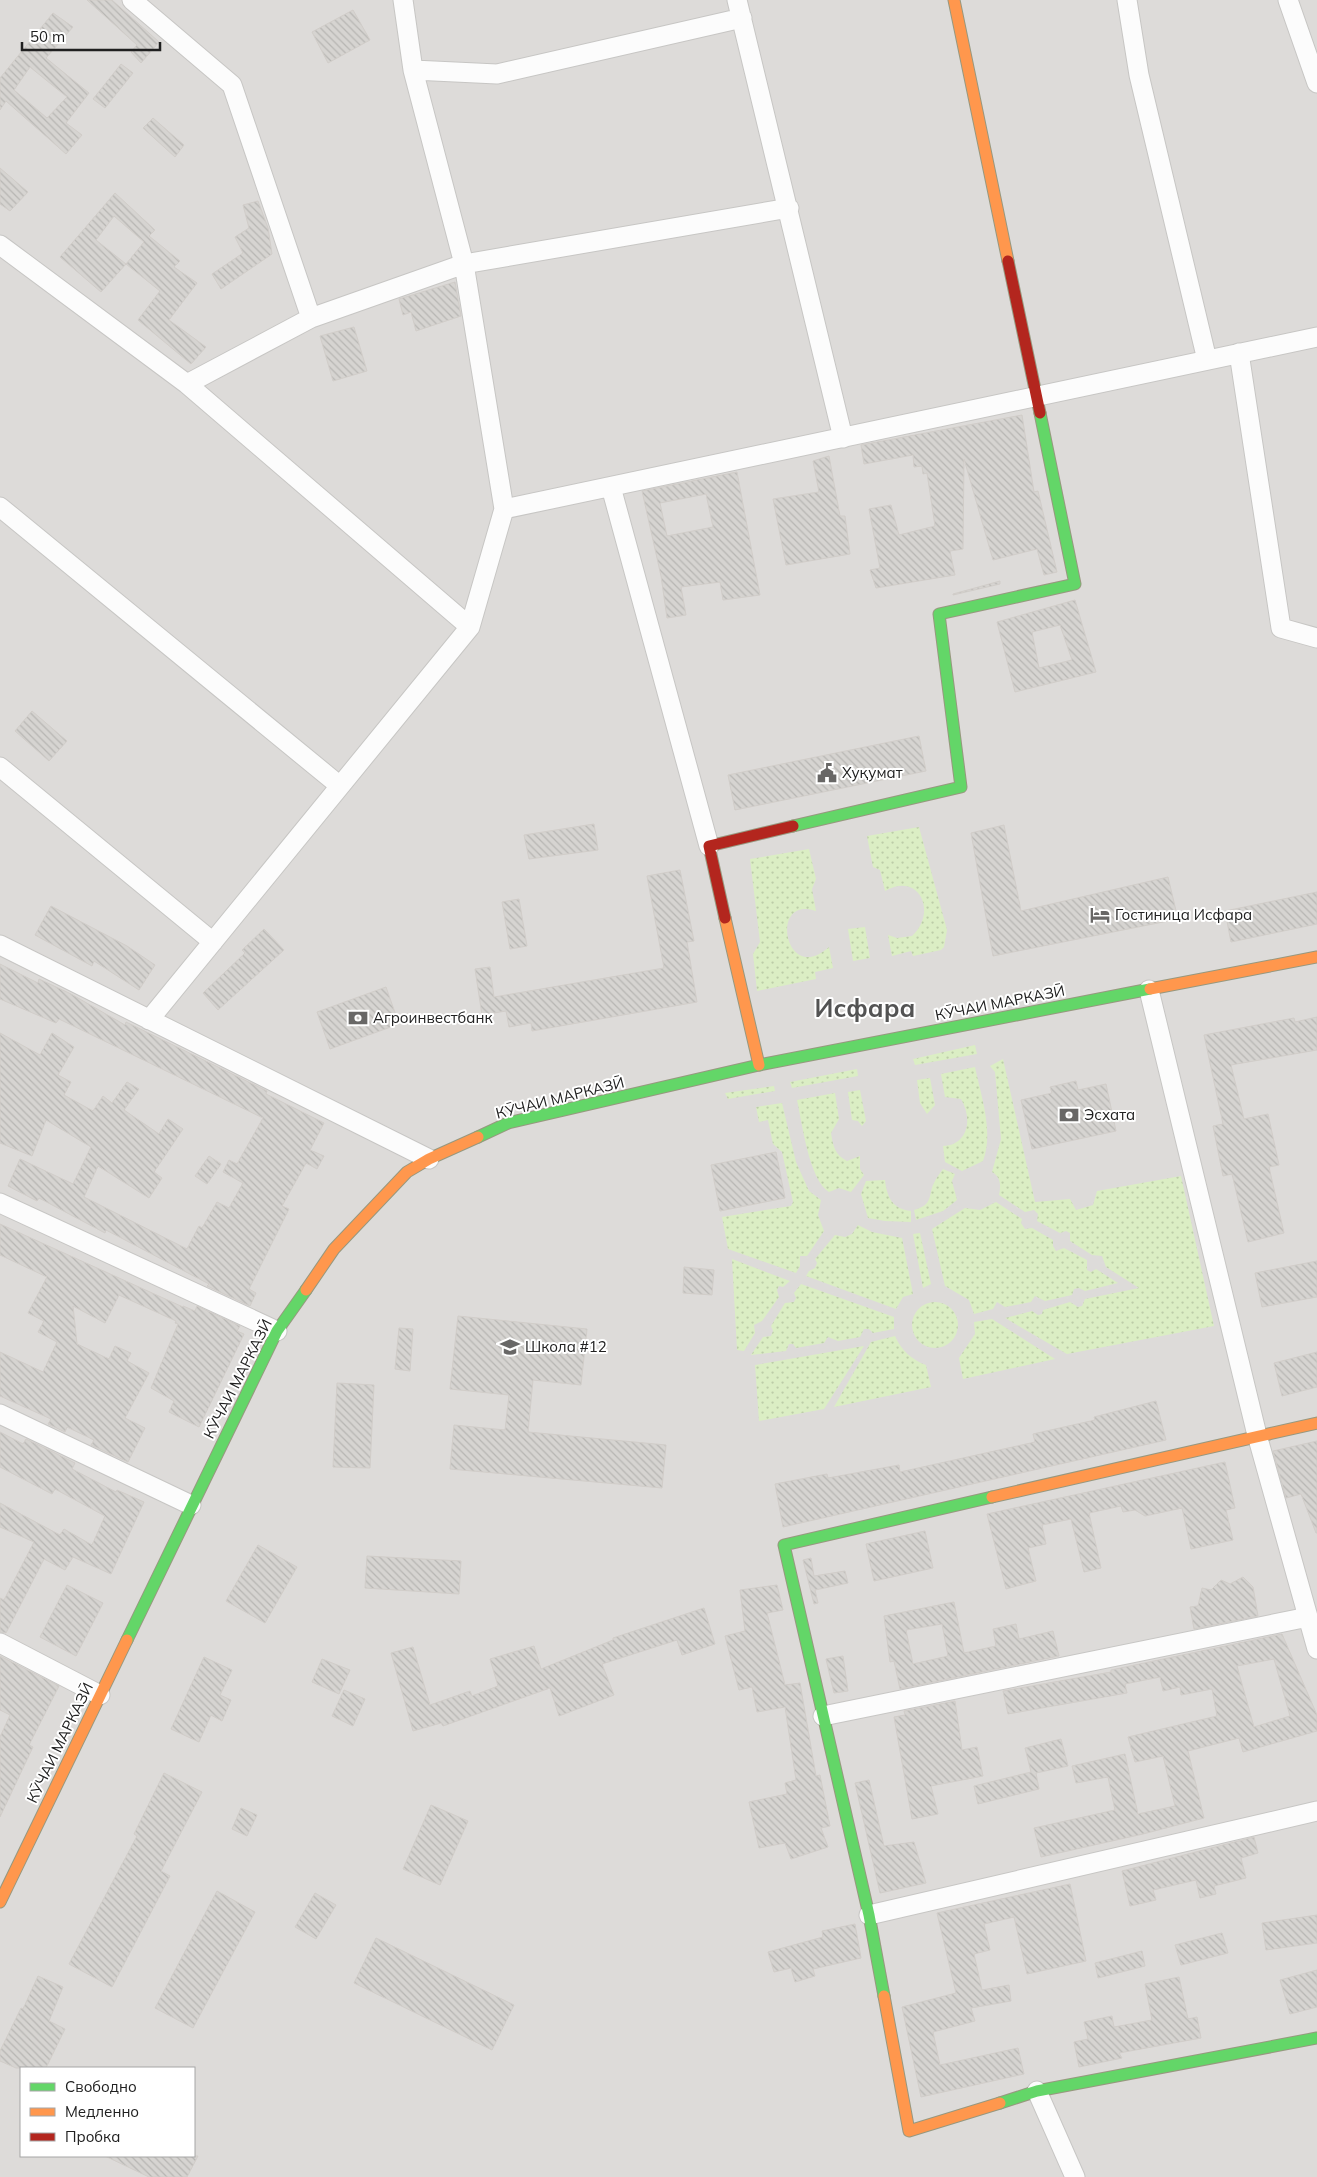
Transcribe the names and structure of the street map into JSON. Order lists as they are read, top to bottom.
{
  "streets": {
    "street": ["КӮЧАИ МАРКАЗӢ"]
  },
  "districts": ["Исфара"],
  "places": {
    "public building": ["Хуқумат"],
    "hotel": ["Гостиница Исфара"],
    "bank": ["Агроинвестбанк", "Эсхата"],
    "school or university": ["Школа #12"]
  },
  "legend": ["Свободно", "Медленно", "Пробка"],
  "scale_bar": "50 m"
}
